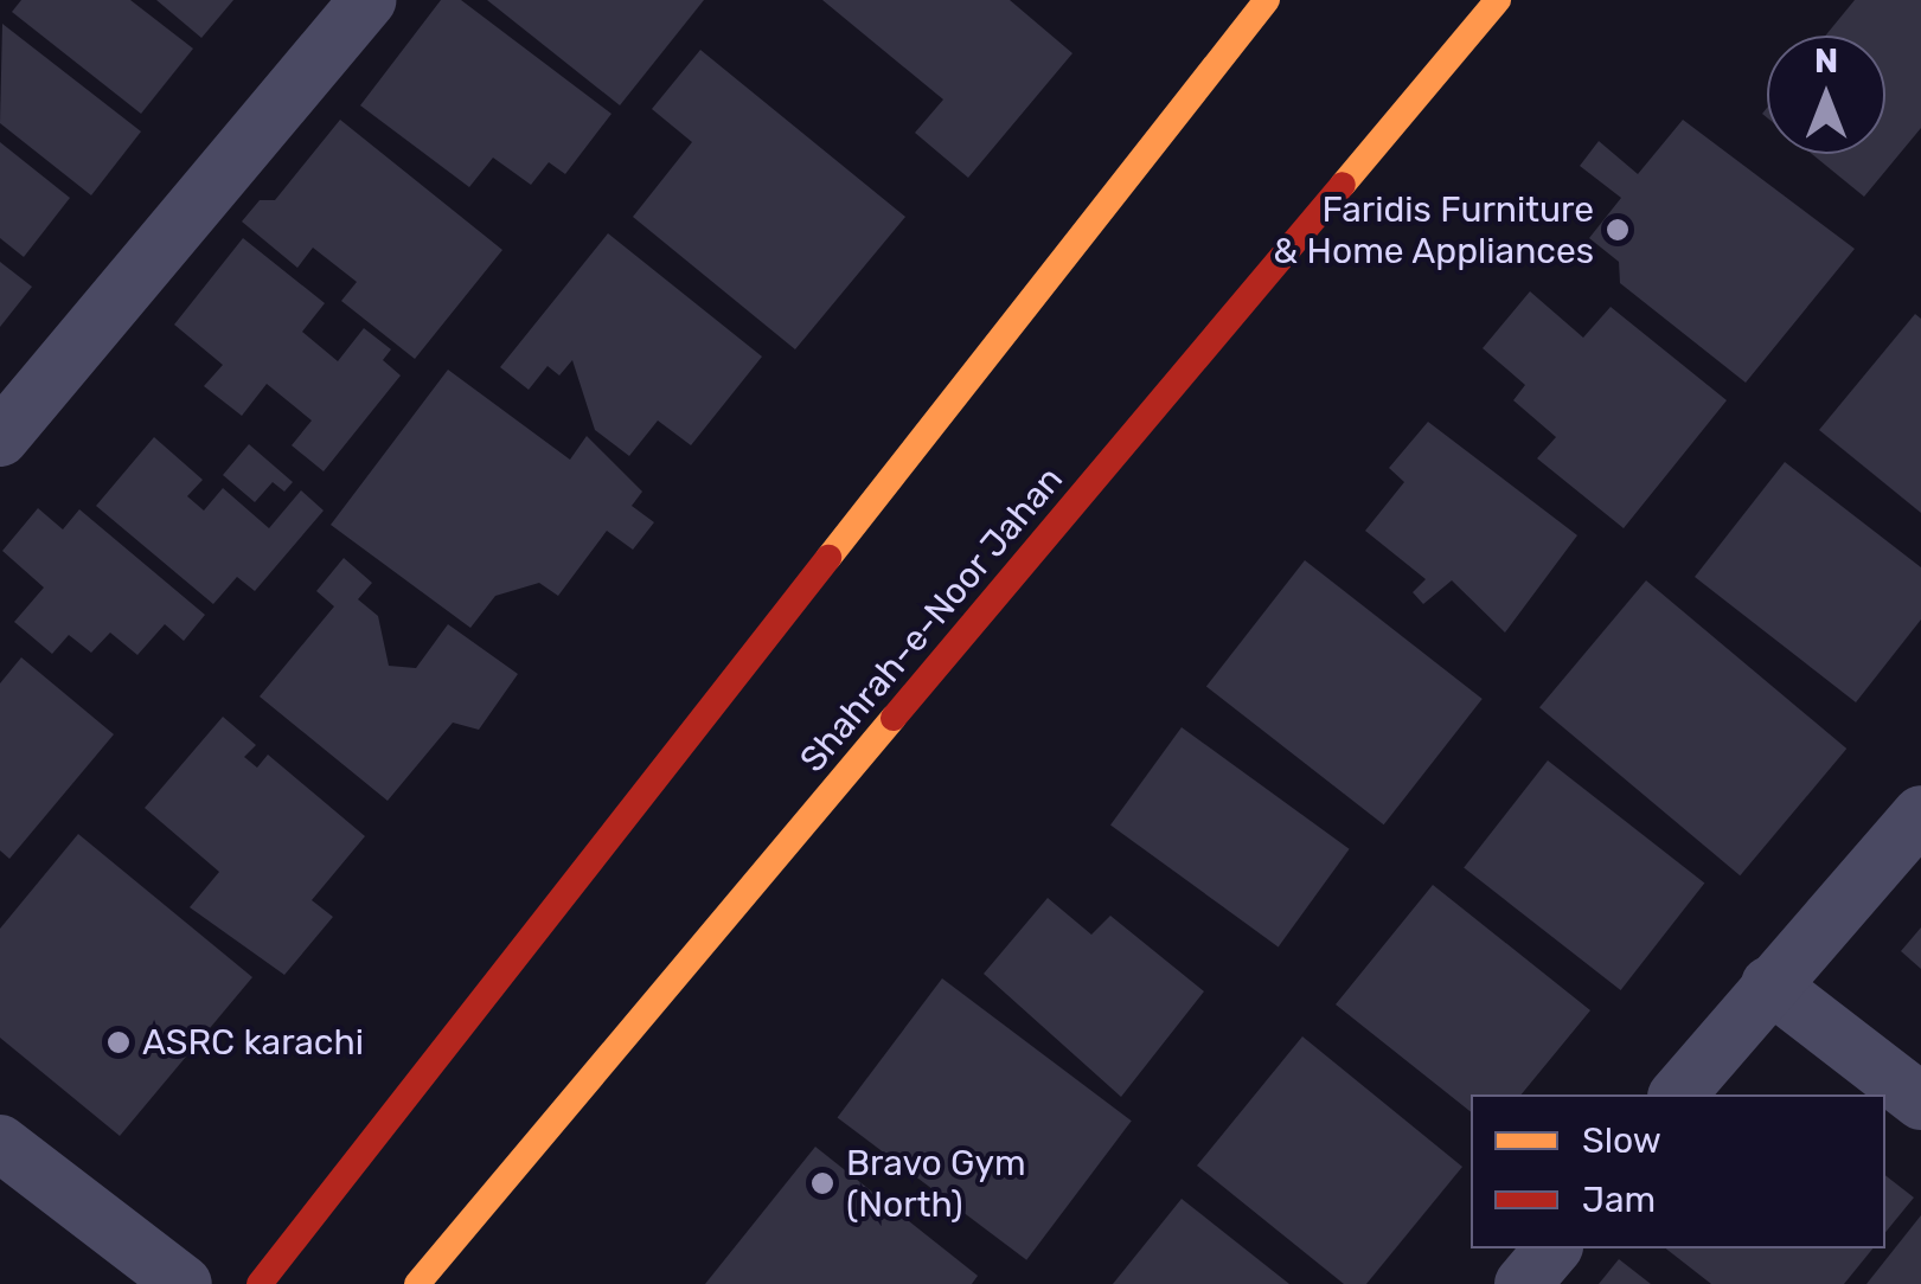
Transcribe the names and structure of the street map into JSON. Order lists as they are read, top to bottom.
{
  "streets": {
    "main road": ["Shahrah-e-Noor Jahan"]
  },
  "places": ["Faridis Furniture & Home Appliances", "ASRC karachi", "Bravo Gym (North)"],
  "legend": ["Slow", "Jam"],
  "north": "top"
}
